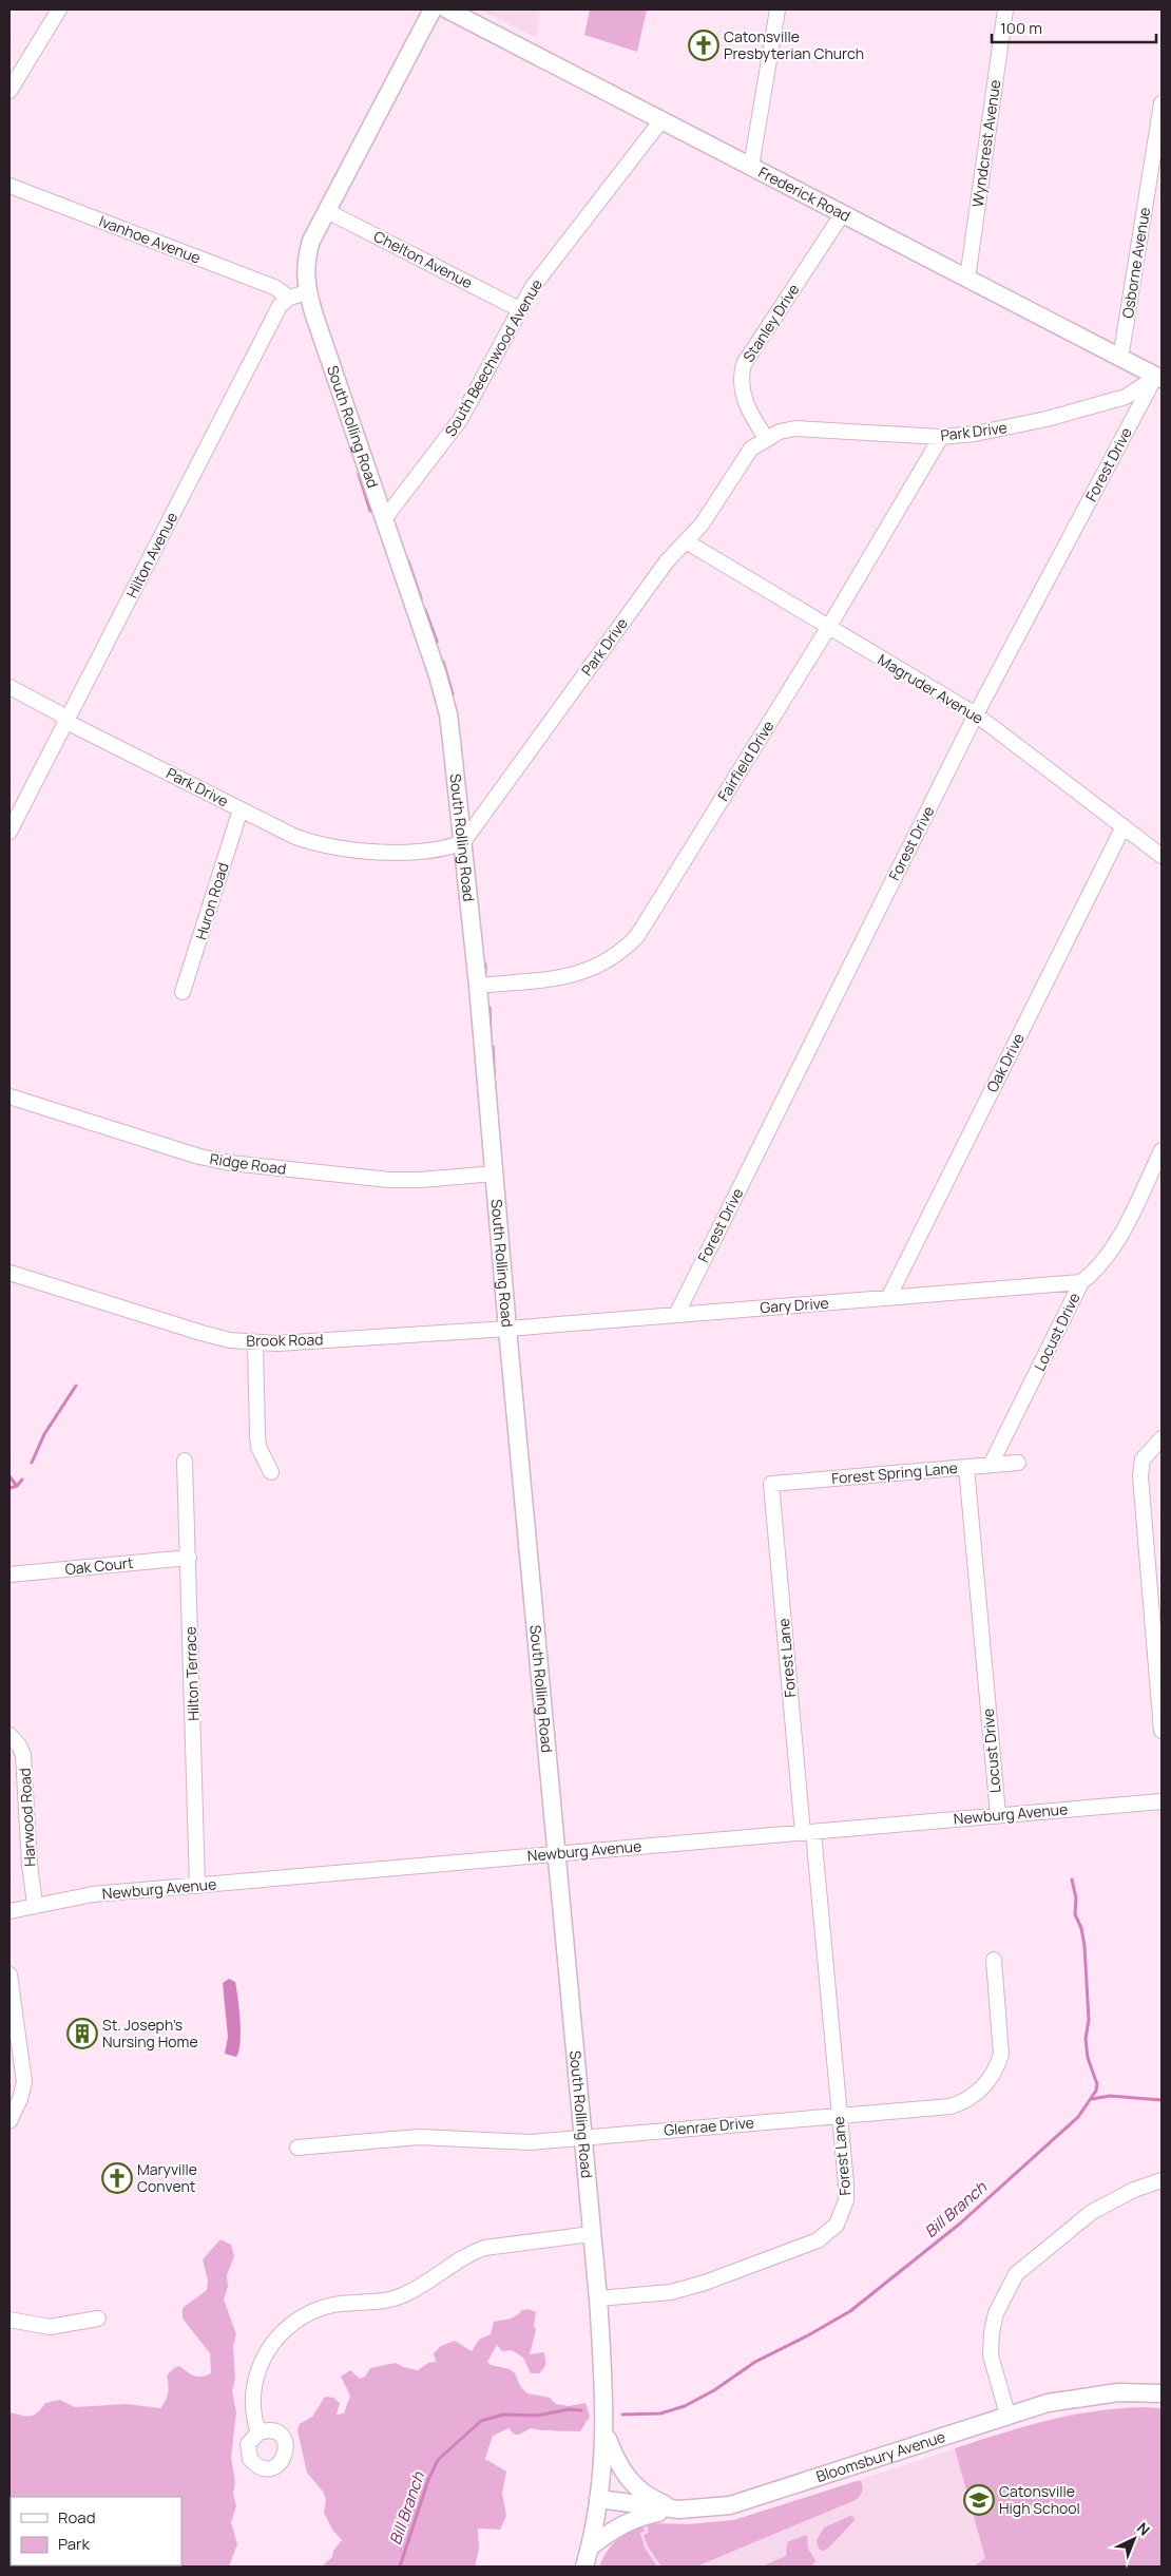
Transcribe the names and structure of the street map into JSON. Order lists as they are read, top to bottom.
{
  "streets": {
    "main road": ["Frederick Road", "South Rolling Road", "Bloomsbury Avenue"],
    "street": [
      "Wyndcrest Avenue",
      "Ivanhoe Avenue",
      "Chelton Avenue",
      "Osborne Avenue",
      "Stanley Drive",
      "South Beechwood Avenue",
      "Park Drive",
      "Forest Drive",
      "Hilton Avenue",
      "Magruder Avenue",
      "Fairfield Drive",
      "Huron Road",
      "Oak Drive",
      "Ridge Road",
      "Gary Drive",
      "Locust Drive",
      "Brook Road",
      "Forest Spring Lane",
      "Oak Court",
      "Forest Lane",
      "Hilton Terrace",
      "Newburg Avenue",
      "Harwood Road",
      "Glenrae Drive"
    ]
  },
  "crossings": [
    ["Wyndcrest Avenue", "Frederick Road"],
    ["Frederick Road", "Osborne Avenue"],
    ["Frederick Road", "Stanley Drive"],
    ["Frederick Road", "South Beechwood Avenue"],
    ["Frederick Road", "Park Drive"],
    ["Frederick Road", "Forest Drive"],
    ["Ivanhoe Avenue", "Hilton Avenue"],
    ["Chelton Avenue", "South Beechwood Avenue"],
    ["Chelton Avenue", "South Rolling Road"],
    ["Stanley Drive", "Park Drive"],
    ["South Beechwood Avenue", "South Rolling Road"],
    ["South Rolling Road", "Park Drive"],
    ["South Rolling Road", "Fairfield Drive"],
    ["South Rolling Road", "Ridge Road"],
    ["South Rolling Road", "Gary Drive"],
    ["South Rolling Road", "Brook Road"],
    ["South Rolling Road", "Forest Lane"],
    ["South Rolling Road", "Newburg Avenue"],
    ["South Rolling Road", "Glenrae Drive"],
    ["South Rolling Road", "Bloomsbury Avenue"],
    ["Park Drive", "Forest Drive"],
    ["Park Drive", "Hilton Avenue"],
    ["Park Drive", "Magruder Avenue"],
    ["Park Drive", "Fairfield Drive"],
    ["Park Drive", "Huron Road"],
    ["Forest Drive", "Magruder Avenue"],
    ["Forest Drive", "Gary Drive"],
    ["Magruder Avenue", "Fairfield Drive"],
    ["Magruder Avenue", "Oak Drive"],
    ["Oak Drive", "Gary Drive"],
    ["Gary Drive", "Locust Drive"],
    ["Gary Drive", "Brook Road"],
    ["Locust Drive", "Forest Spring Lane"],
    ["Locust Drive", "Newburg Avenue"],
    ["Forest Spring Lane", "Forest Lane"],
    ["Oak Court", "Hilton Terrace"],
    ["Forest Lane", "Newburg Avenue"],
    ["Forest Lane", "Glenrae Drive"],
    ["Hilton Terrace", "Newburg Avenue"],
    ["Newburg Avenue", "Harwood Road"]
  ],
  "water": ["Bill Branch"],
  "places": {
    "church": ["Catonsville Presbyterian Church", "Maryville Convent"],
    "building": ["St. Joseph's Nursing Home"],
    "school or university": ["Catonsville High School"]
  },
  "legend": ["Road", "Park"],
  "scale_bar": "100 m",
  "north": "top right"
}
